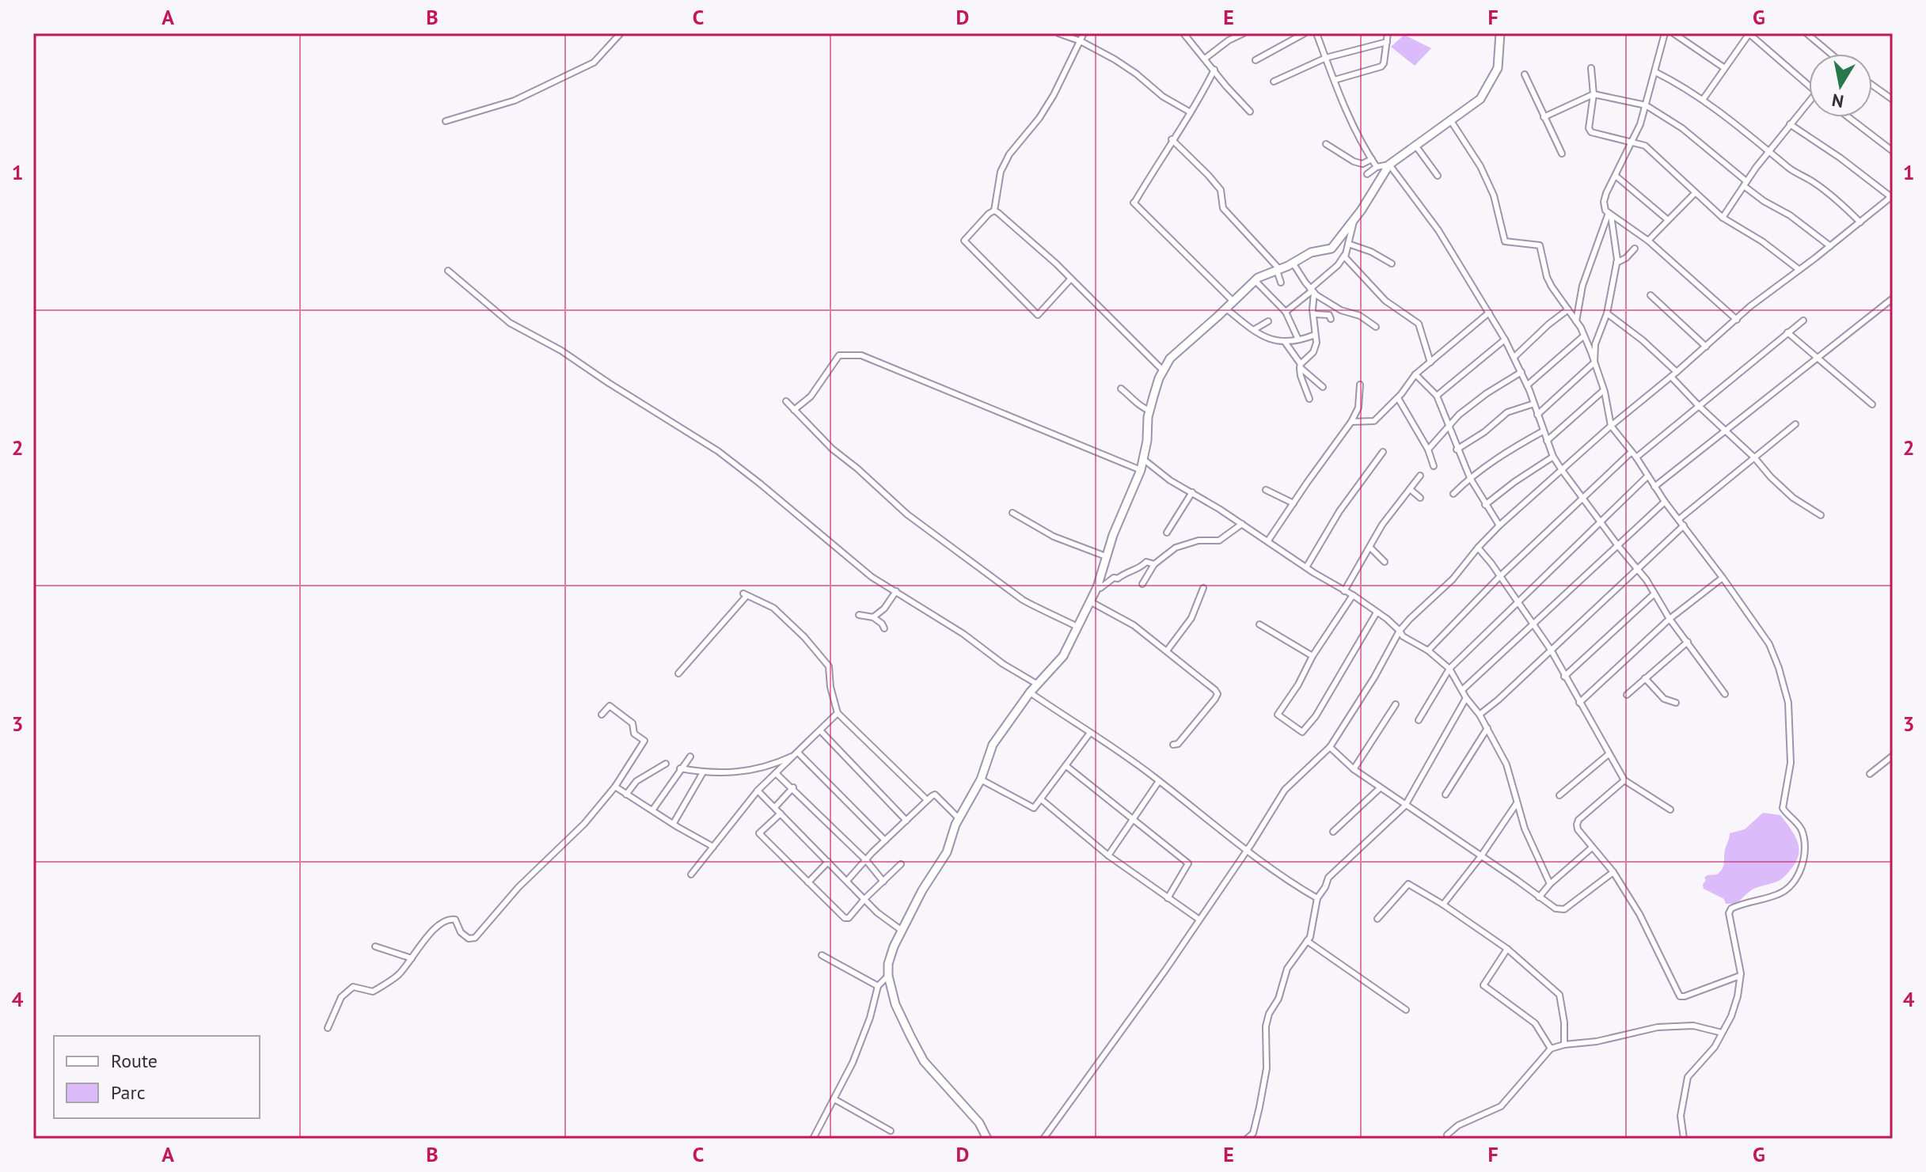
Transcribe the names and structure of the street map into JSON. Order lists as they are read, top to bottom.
{
  "legend": ["Route", "Parc"],
  "north": "bottom",
  "grid": {
    "columns": [
      "A",
      "B",
      "C",
      "D",
      "E",
      "F",
      "G"
    ],
    "rows": [
      "1",
      "2",
      "3",
      "4"
    ]
  }
}
